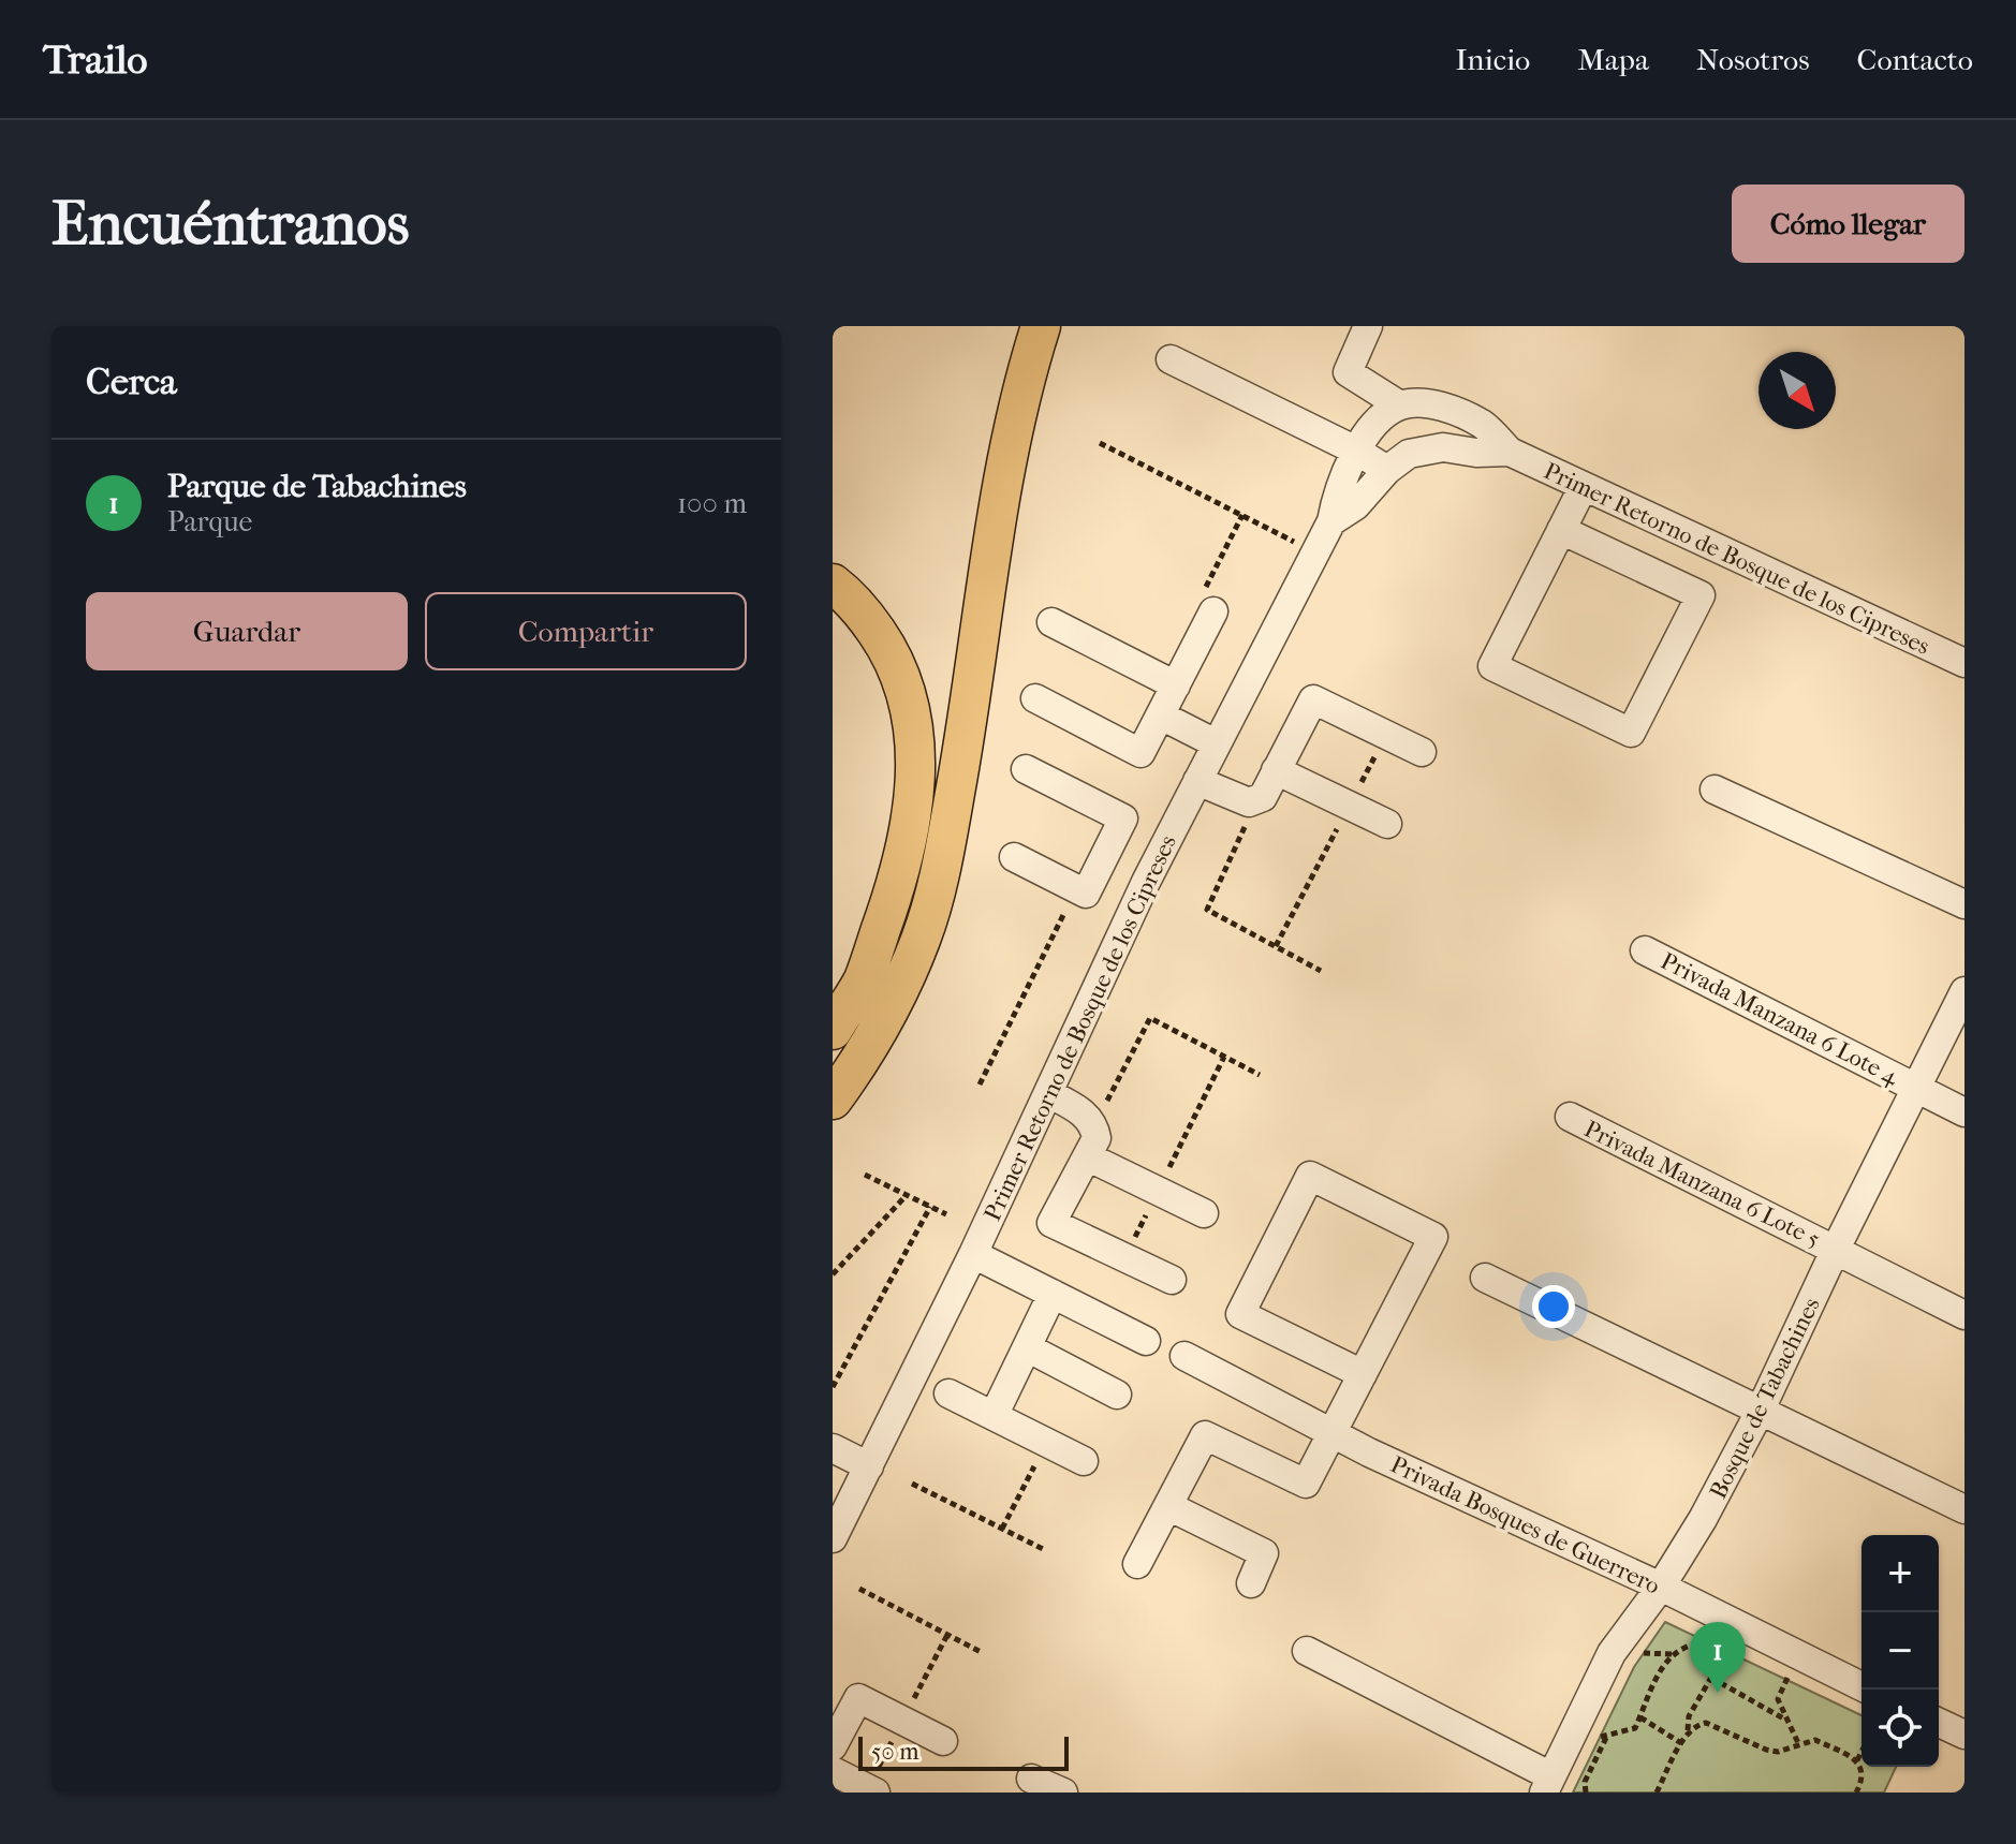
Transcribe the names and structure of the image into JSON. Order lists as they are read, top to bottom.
{
  "streets": {
    "street": [
      "Primer Retorno de Bosque de los Cipreses",
      "Privada Manzana 6 Lote 4",
      "Privada Manzana 6 Lote 5",
      "Bosque de Tabachines",
      "Privada Bosques de Guerrero"
    ]
  },
  "crossings": [
    ["Privada Manzana 6 Lote 4", "Bosque de Tabachines"],
    ["Privada Manzana 6 Lote 5", "Bosque de Tabachines"],
    ["Bosque de Tabachines", "Privada Bosques de Guerrero"]
  ],
  "scale_bar": "50 m",
  "north": "bottom right",
  "page": {
    "header": "Trailo",
    "nav": [
      "Inicio",
      "Mapa",
      "Nosotros",
      "Contacto"
    ],
    "buttons": [
      "Cómo llegar",
      ["Guardar", "Compartir"]
    ],
    "title": "Encuéntranos",
    "heading": "Cerca",
    "list": [
      {
        "mark": "1",
        "name": "Parque de Tabachines",
        "note": "Parque",
        "value": "100 m"
      }
    ],
    "map_buttons": ["+", "−"],
    "pins": "1",
    "scale": "50 m"
  }
}
